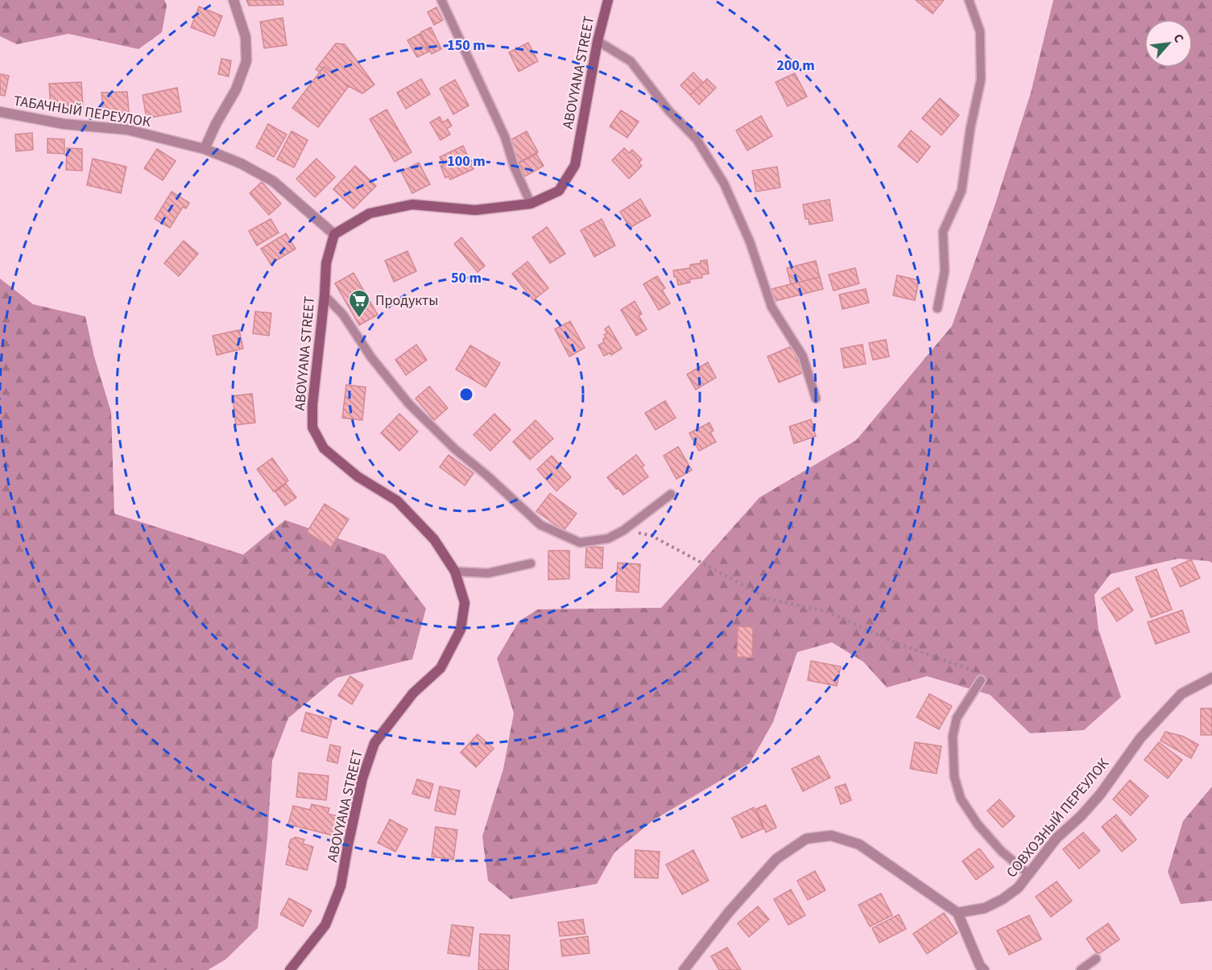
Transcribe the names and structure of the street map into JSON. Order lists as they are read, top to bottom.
{
  "streets": {
    "street": ["ABOVYANA STREET", "ТАБАЧНЫЙ ПЕРЕУЛОК", "СОВХОЗНЫЙ ПЕРЕУЛОК"]
  },
  "crossings": [
    ["ABOVYANA STREET", "ТАБАЧНЫЙ ПЕРЕУЛОК"]
  ],
  "places": {
    "supermarket": ["Продукты"]
  },
  "north": "top right",
  "rings": [
    "150 m",
    "200 m",
    "100 m",
    "50 m"
  ]
}
